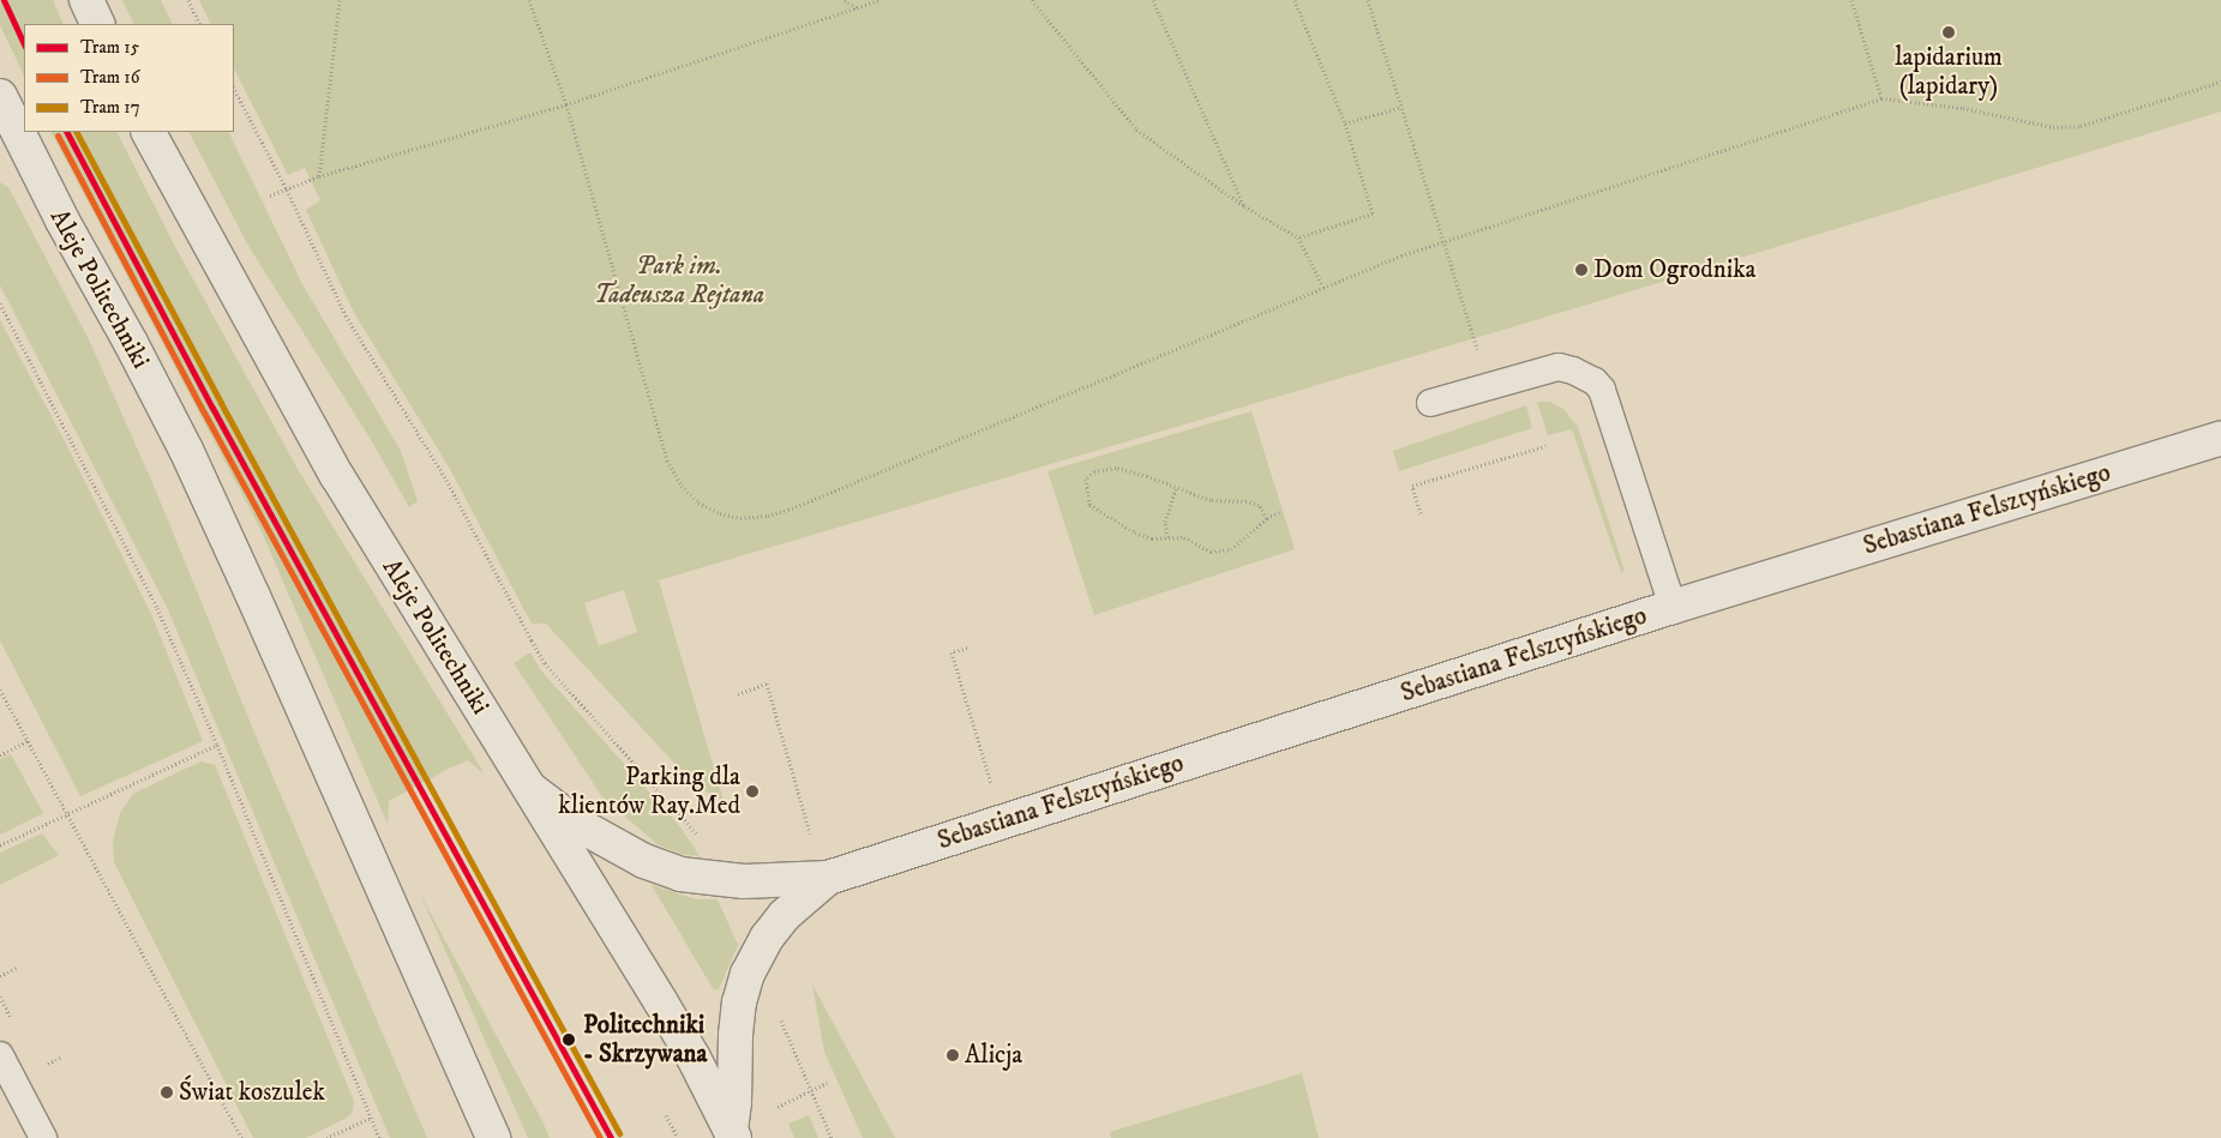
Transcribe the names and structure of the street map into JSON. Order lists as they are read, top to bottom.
{
  "streets": {
    "main road": ["Aleje Politechniki", "Sebastiana Felsztyńskiego"]
  },
  "crossings": [
    ["Aleje Politechniki", "Sebastiana Felsztyńskiego"]
  ],
  "parks": ["Park im. Tadeusza Rejtana"],
  "places": [
    "lapidarium (lapidary)",
    "Dom Ogrodnika",
    "Parking dla klientów Ray.Med",
    "Politechniki - Skrzywana",
    "Alicja",
    "Świat koszulek"
  ],
  "lines": ["tram line 15", "tram line 17", "tram line 16"],
  "legend": ["Tram 15", "Tram 16", "Tram 17"]
}
